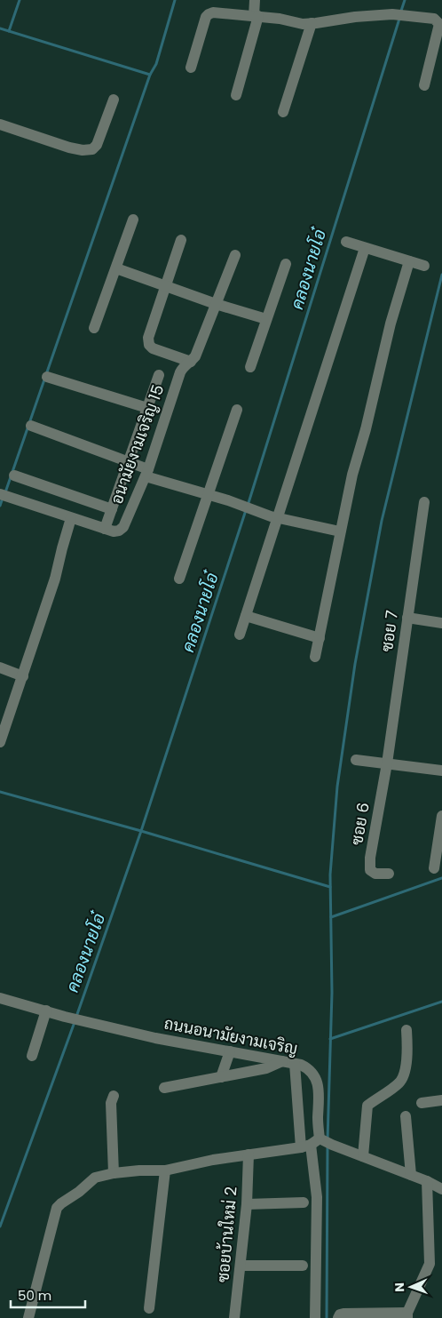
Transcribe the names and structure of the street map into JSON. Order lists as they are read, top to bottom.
{
  "streets": {
    "street": [
      "อนามัยงามเจริญ 15",
      "ซอย 7",
      "ซอย 6",
      "ถนนอนามัยงามเจริญ",
      "ซอยบ้านใหม่ 2"
    ]
  },
  "crossings": [
    ["ซอย 7", "ซอย 6"]
  ],
  "water": ["คลองนายโอ๋"],
  "scale_bar": "50 m",
  "north": "left"
}
